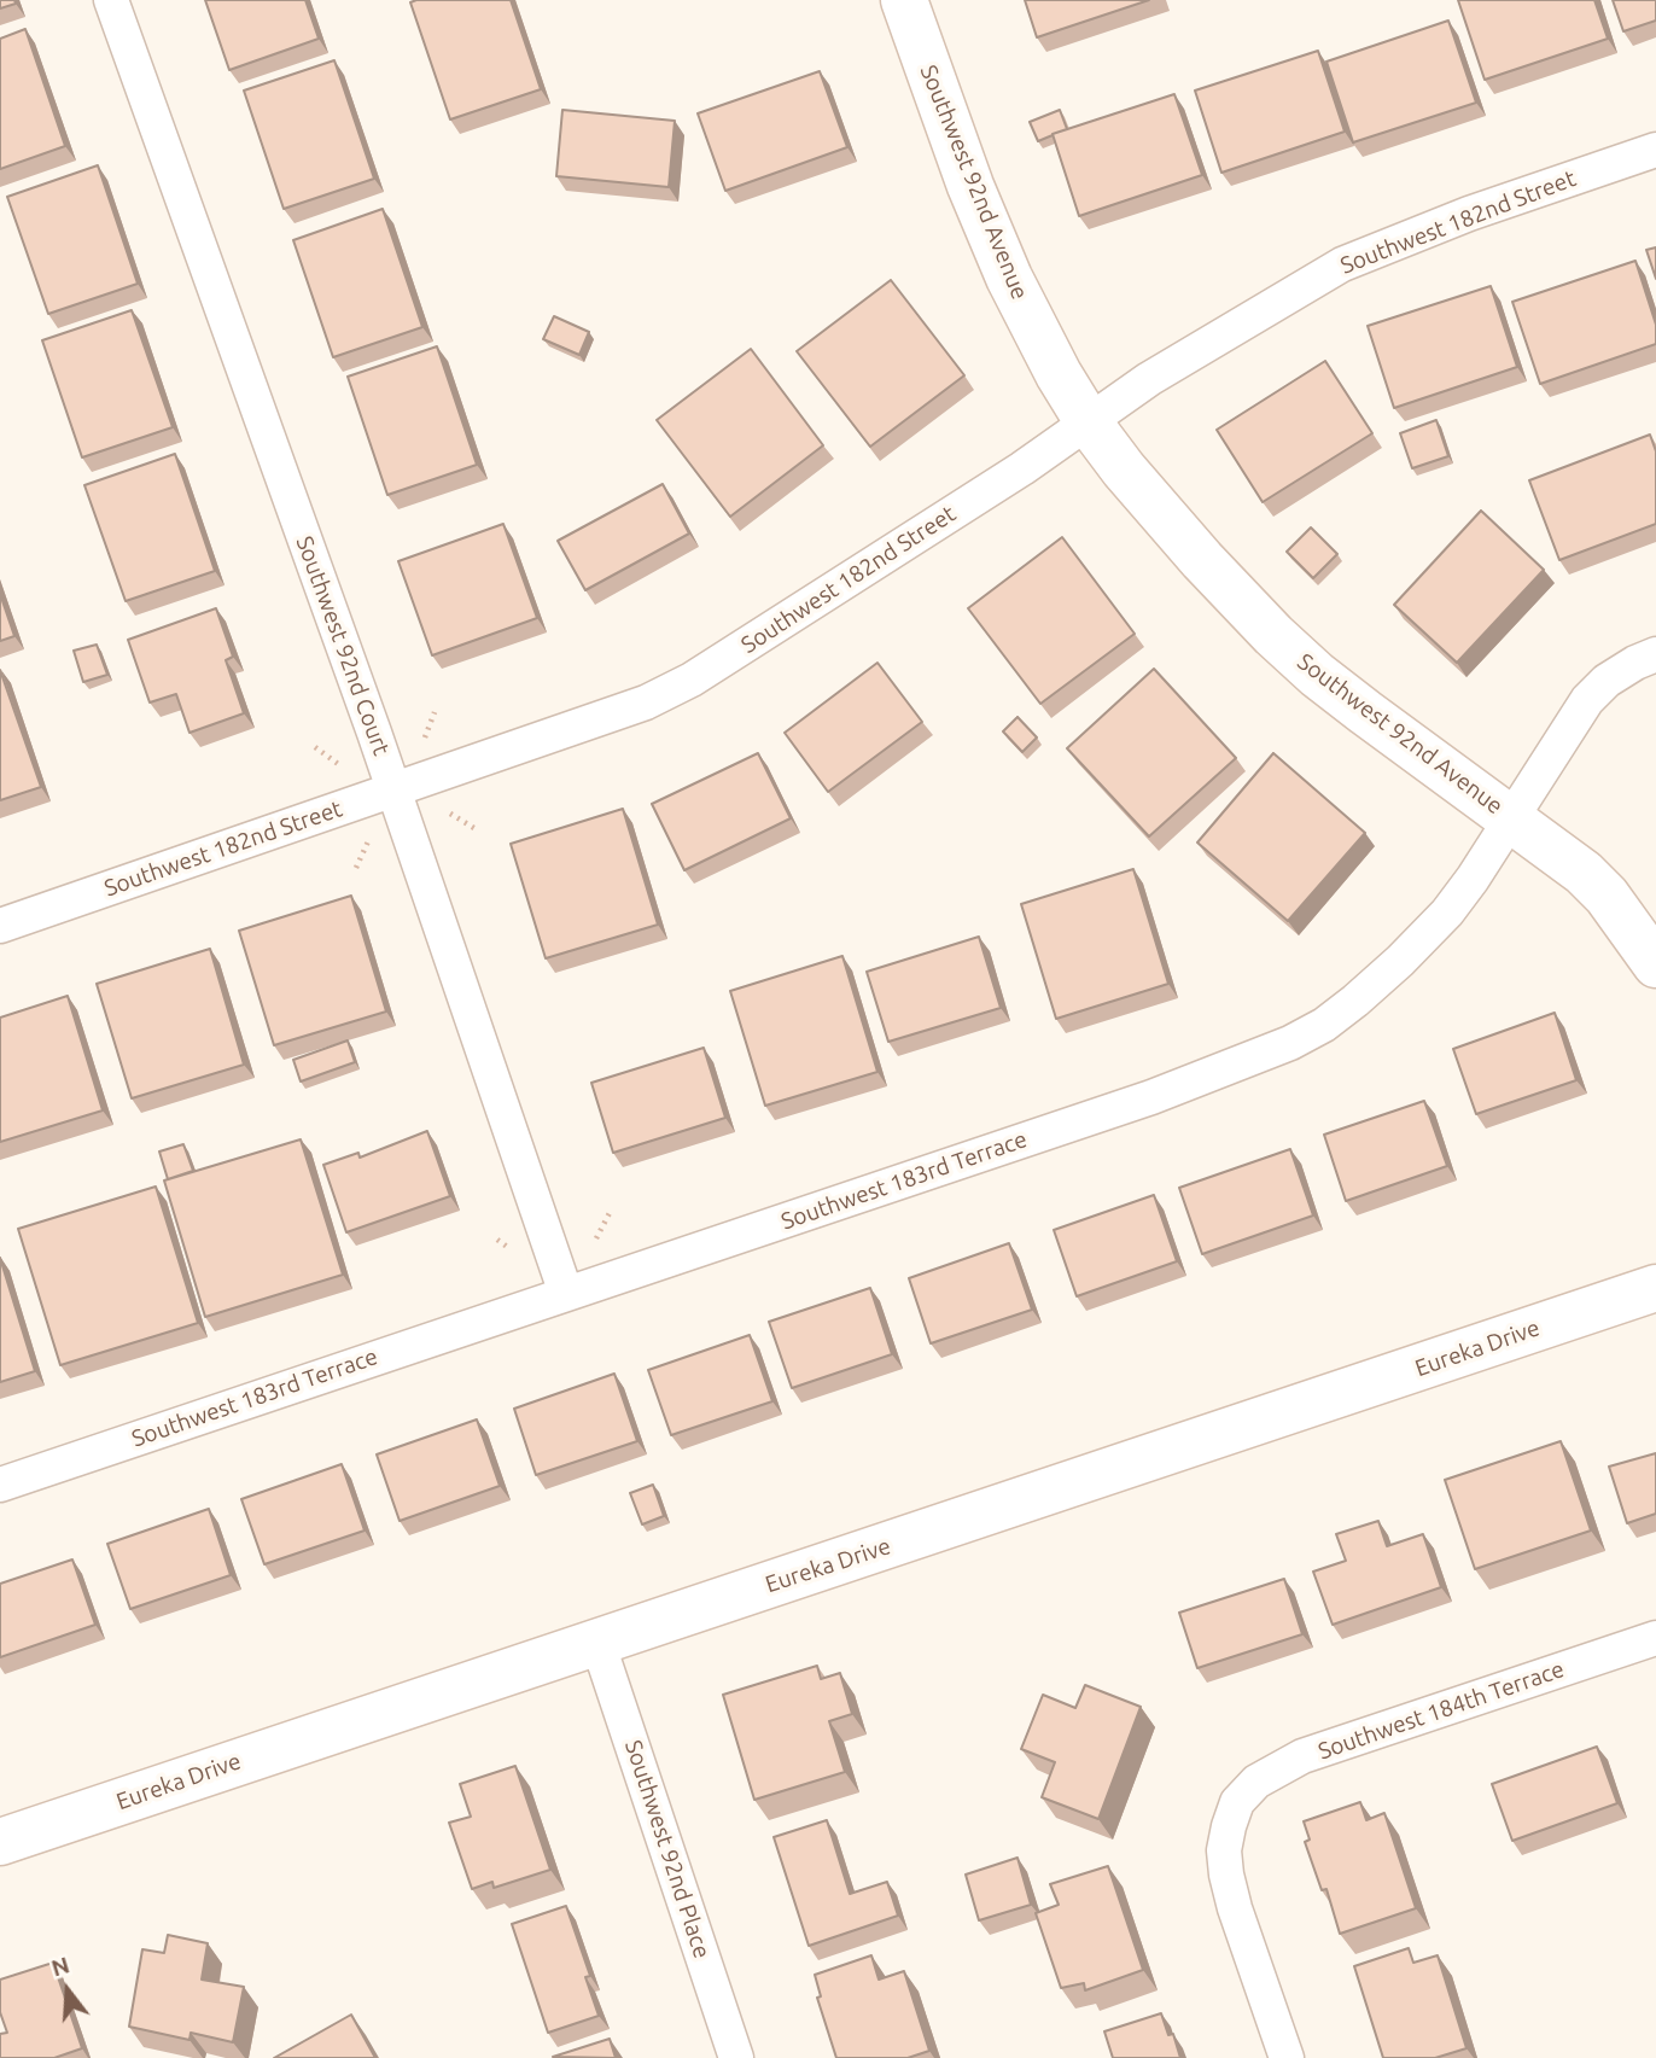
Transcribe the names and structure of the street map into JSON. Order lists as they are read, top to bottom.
{
  "streets": {
    "main road": ["Southwest 92nd Avenue", "Eureka Drive"],
    "street": [
      "Southwest 182nd Street",
      "Southwest 92nd Court",
      "Southwest 183rd Terrace",
      "Southwest 184th Terrace",
      "Southwest 92nd Place"
    ]
  },
  "crossings": [
    ["Southwest 92nd Avenue", "Southwest 182nd Street"],
    ["Southwest 92nd Avenue", "Southwest 183rd Terrace"],
    ["Southwest 182nd Street", "Southwest 92nd Court"],
    ["Southwest 92nd Court", "Southwest 183rd Terrace"],
    ["Eureka Drive", "Southwest 92nd Place"]
  ],
  "north": "top"
}
